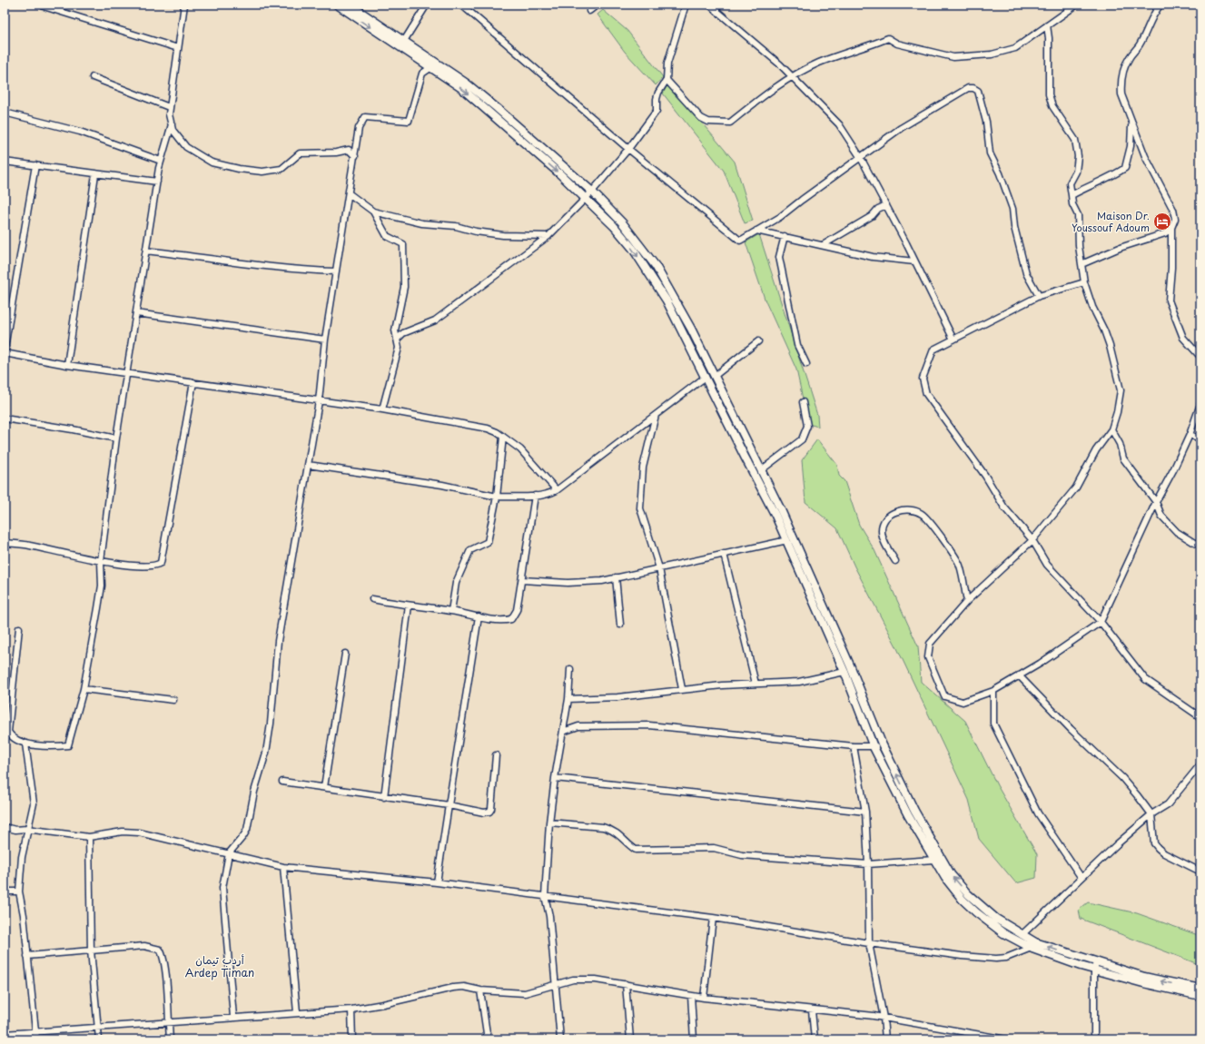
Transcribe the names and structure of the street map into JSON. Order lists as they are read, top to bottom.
{
  "districts": ["أردب تيمان Ardep Timan"],
  "places": {
    "hotel": ["Maison Dr. Youssouf Adoum"]
  }
}
